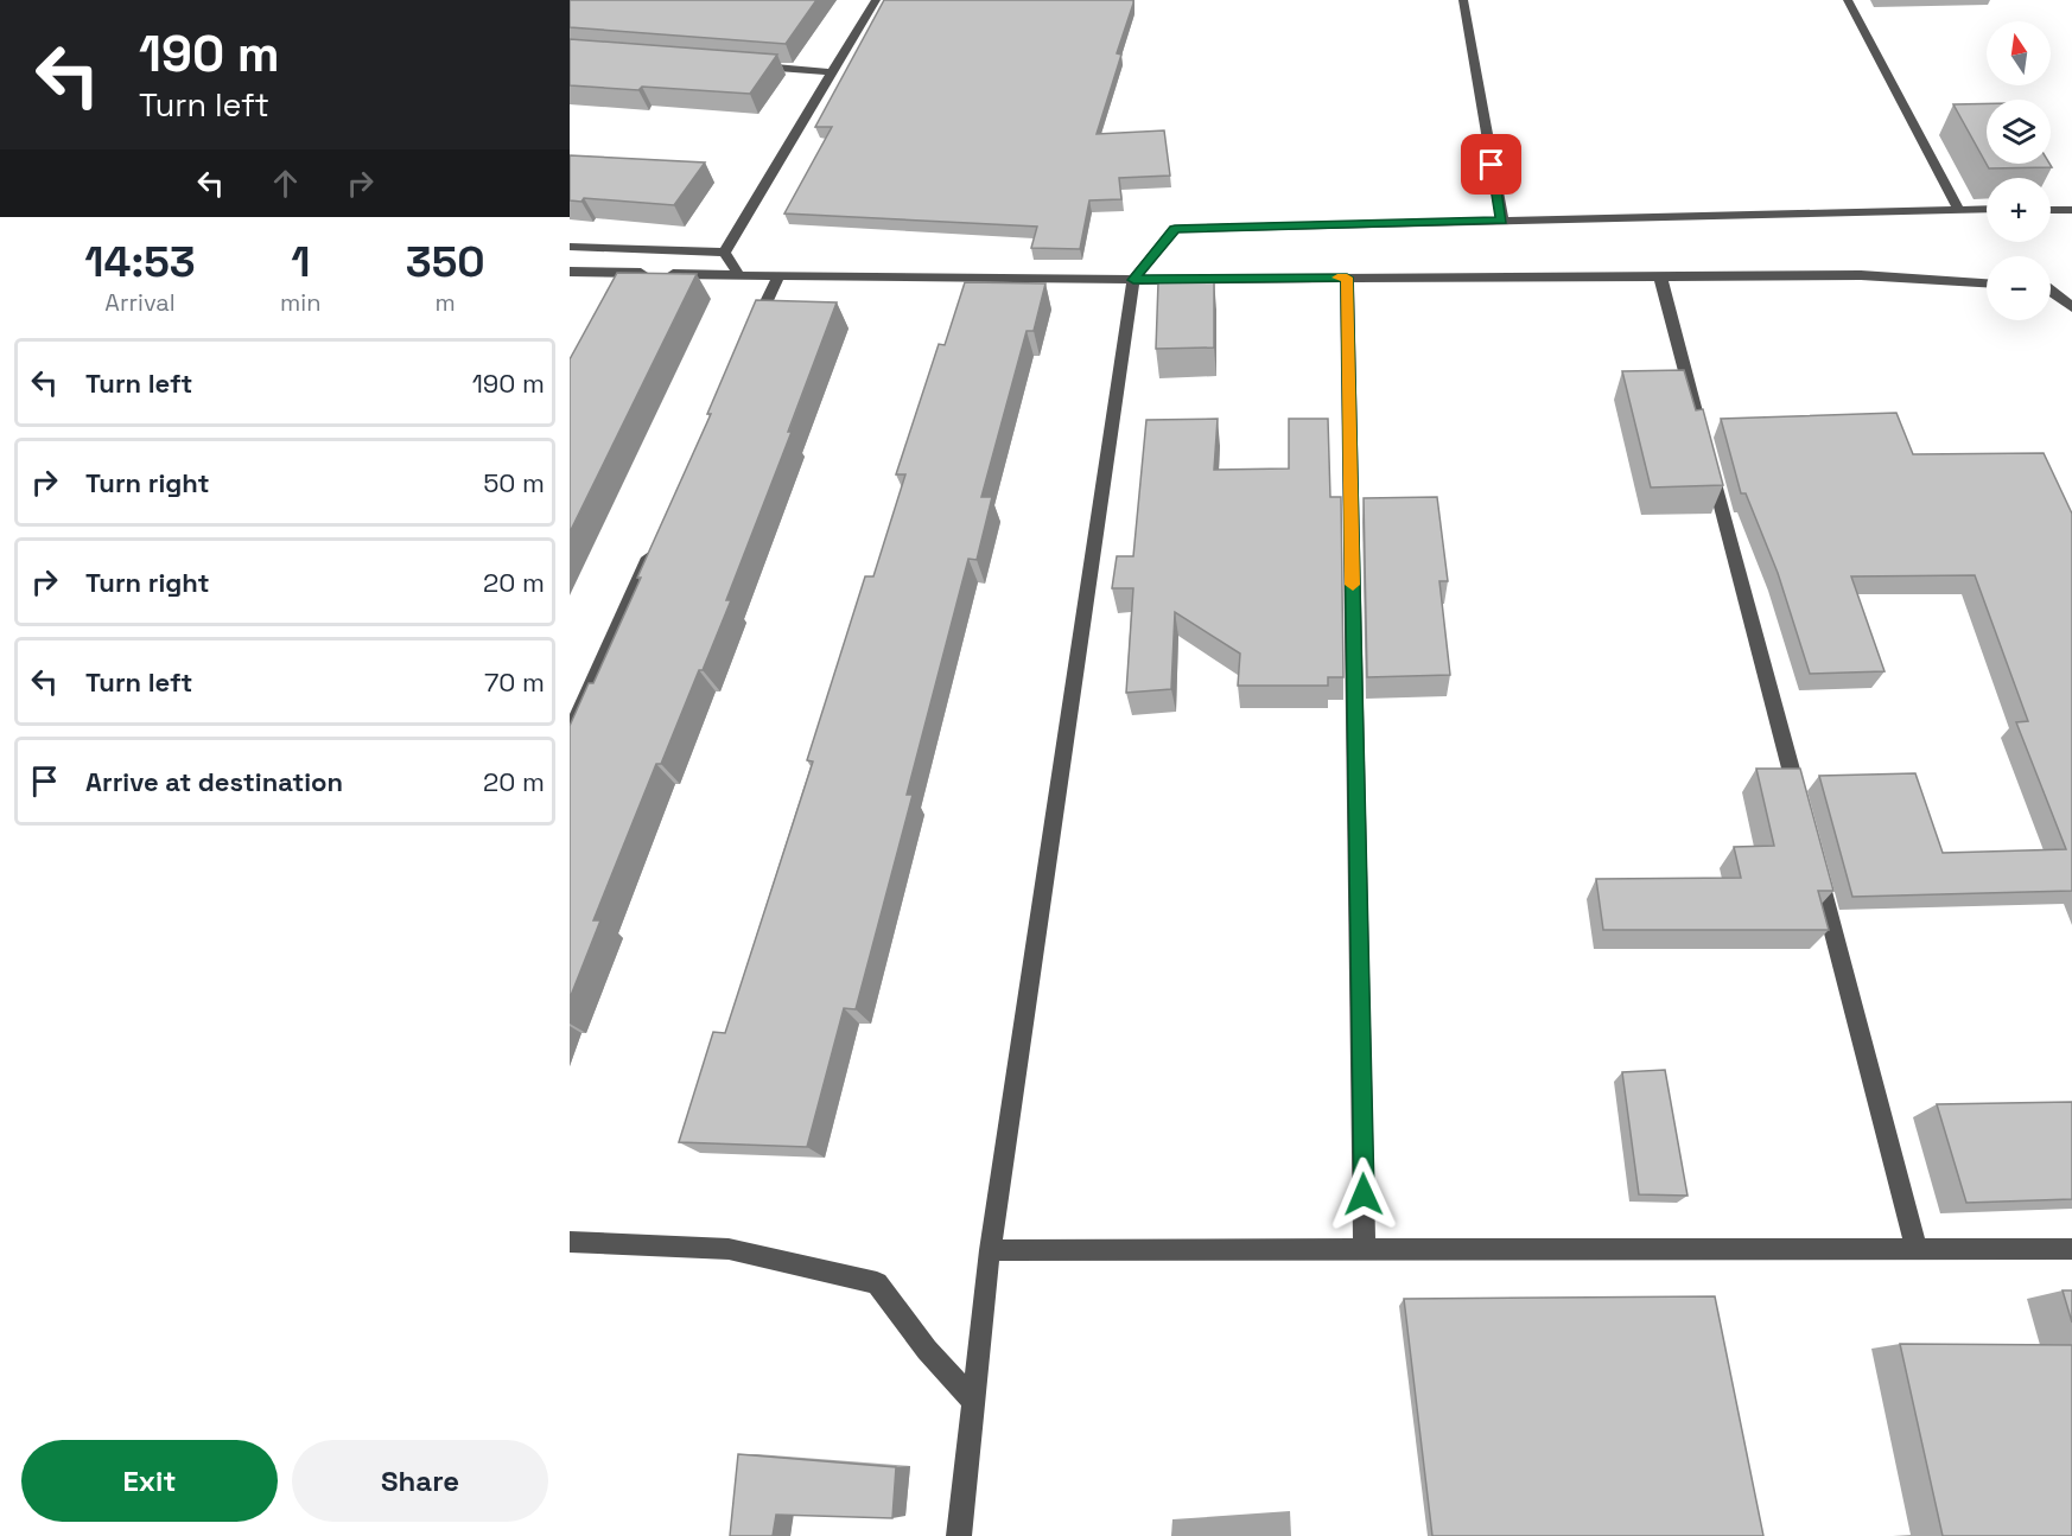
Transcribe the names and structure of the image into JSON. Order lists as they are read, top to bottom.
{
  "north": "top",
  "page": {
    "turn": ["190 m", "Turn left"],
    "map_buttons": ["+", "−"],
    "eta": [
      "14:53",
      "Arrival",
      "1",
      "min",
      "350",
      "m"
    ],
    "list": [
      {
        "name": "Turn left",
        "value": "190 m"
      },
      {
        "name": "Turn right",
        "value": "50 m"
      },
      {
        "name": "Turn right",
        "value": "20 m"
      },
      {
        "name": "Turn left",
        "value": "70 m"
      },
      {
        "name": "Arrive at destination",
        "value": "20 m"
      }
    ],
    "buttons": ["Exit", "Share"]
  }
}
